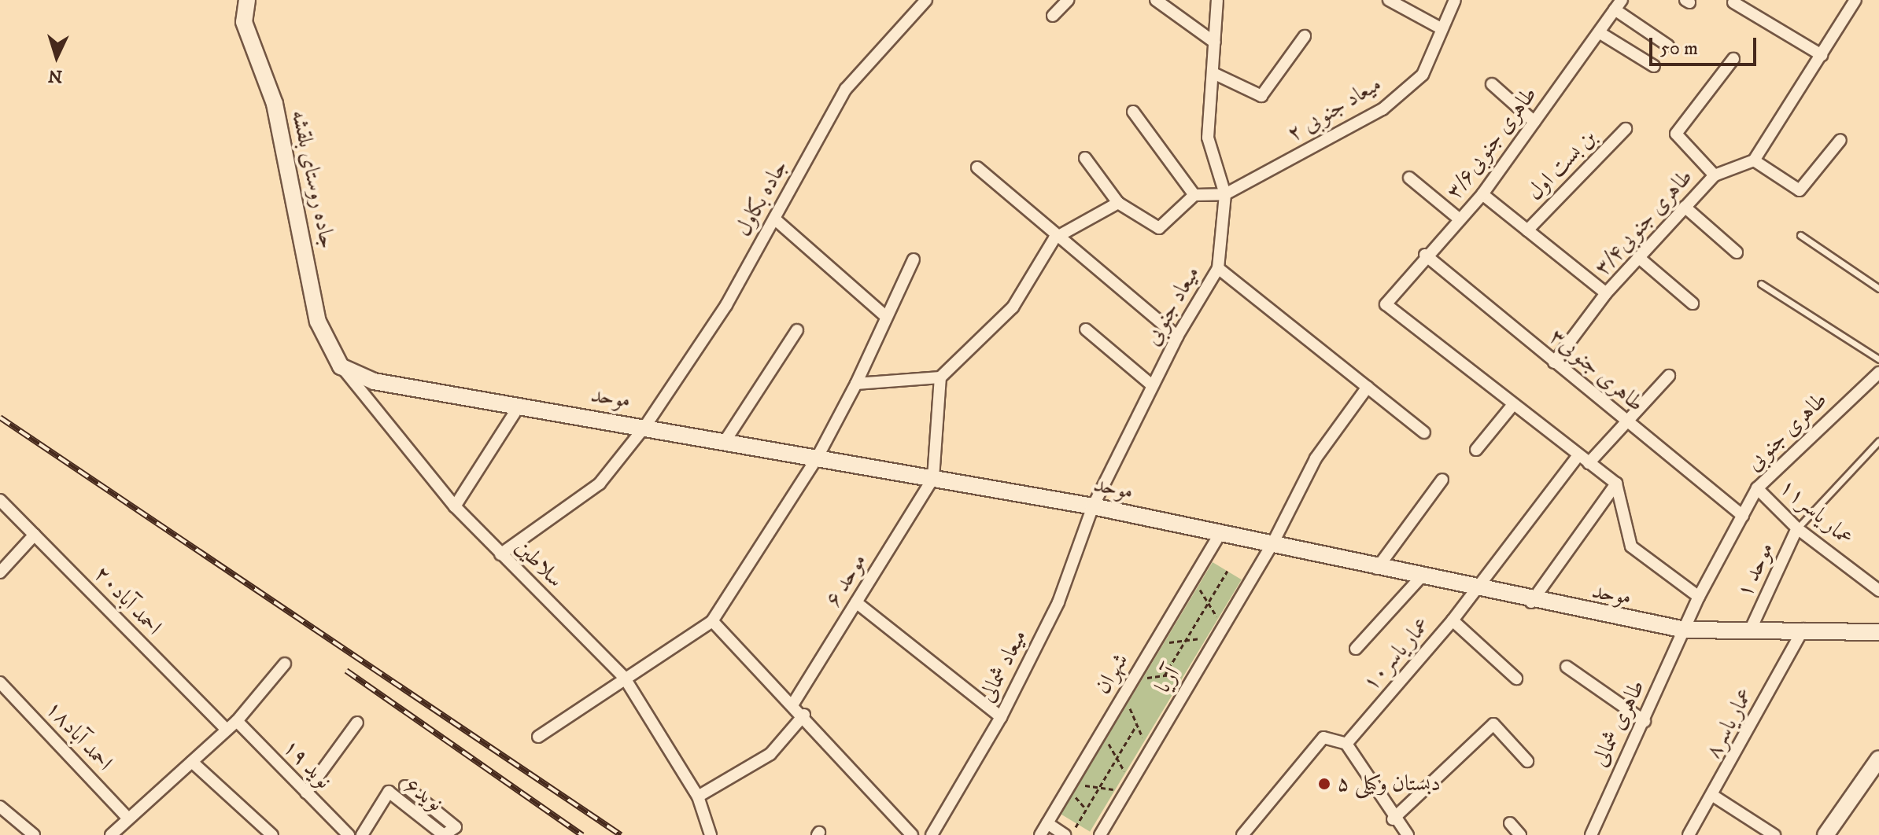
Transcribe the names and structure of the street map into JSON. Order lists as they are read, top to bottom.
{
  "streets": {
    "street": [
      "میعاد جنوبی ۲",
      "طاهری جنوبی۳/۶",
      "بن بست اول",
      "جاده روستای بلقشه",
      "جاده بکاول",
      "طاهری جنوبی۳/۴",
      "میعاد جنوبی",
      "طاهری جنوبی۳",
      "موحد",
      "طاهری جنوبی",
      "عمار یاسر۱۱",
      "سلاطین",
      "موحد ۱",
      "موحد ۶",
      "احمد آباد۲۰",
      "عمار یاسر۱۰",
      "میعاد شمالی",
      "شهران",
      "آریا",
      "طاهری شمالی",
      "عمار یاسر۸",
      "احمد آباد۱۸",
      "نوید ۱۹",
      "نوید۶"
    ]
  },
  "crossings": [
    ["میعاد جنوبی ۲", "میعاد جنوبی"],
    ["طاهری جنوبی۳/۶", "طاهری جنوبی۳"],
    ["جاده روستای بلقشه", "موحد"],
    ["جاده روستای بلقشه", "سلاطین"],
    ["جاده بکاول", "موحد"],
    ["جاده بکاول", "سلاطین"],
    ["طاهری جنوبی۳/۴", "طاهری جنوبی۳"],
    ["میعاد جنوبی", "موحد"],
    ["میعاد جنوبی", "میعاد شمالی"],
    ["طاهری جنوبی۳", "طاهری جنوبی"],
    ["موحد", "طاهری جنوبی"],
    ["موحد", "سلاطین"],
    ["موحد", "موحد ۱"],
    ["موحد", "موحد ۶"],
    ["موحد", "عمار یاسر۱۰"],
    ["موحد", "میعاد شمالی"],
    ["موحد", "شهران"],
    ["موحد", "آریا"],
    ["موحد", "طاهری شمالی"],
    ["موحد", "عمار یاسر۸"],
    ["طاهری جنوبی", "عمار یاسر۱۱"],
    ["طاهری جنوبی", "طاهری شمالی"],
    ["عمار یاسر۱۱", "موحد ۱"]
  ],
  "places": ["دبستان وکیلی ۵"],
  "scale_bar": "50 m",
  "north": "bottom"
}
